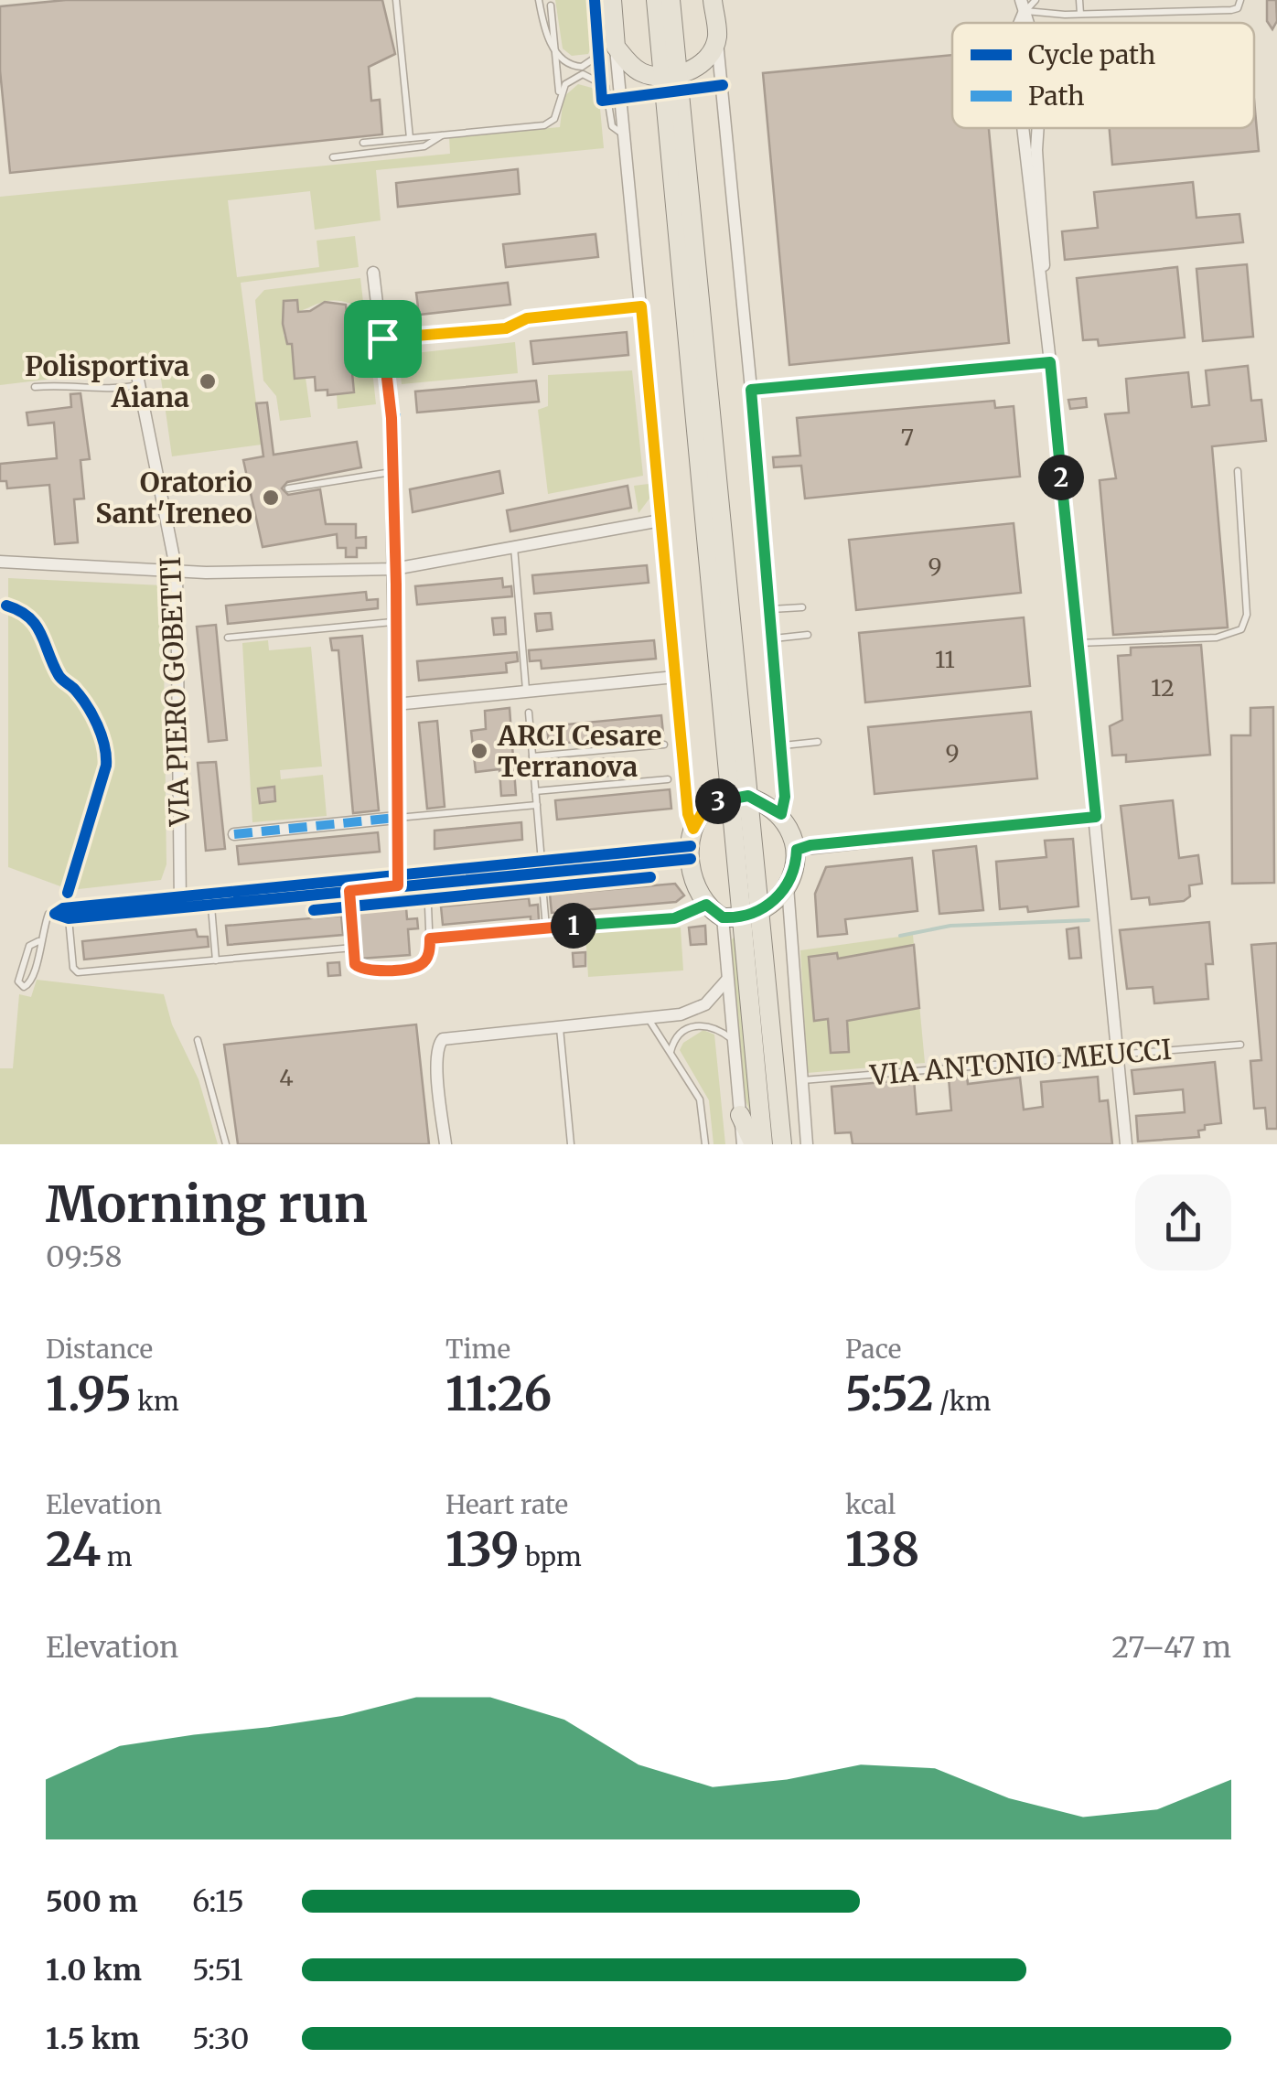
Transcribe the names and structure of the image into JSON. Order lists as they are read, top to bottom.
{
  "streets": {
    "street": ["VIA PIERO GOBETTI"],
    "lane": ["VIA ANTONIO MEUCCI"]
  },
  "places": ["Polisportiva Aiana", "Oratorio Sant'Ireneo", "ARCI Cesare Terranova"],
  "house_numbers": [
    "7",
    "9",
    "11",
    "12",
    "9",
    "4"
  ],
  "legend": ["Cycle path", "Path"],
  "page": {
    "pins": ["2", "3", "1"],
    "heading": ["Morning run", "09:58"],
    "stats": [
      ["Distance", "1.95 km"],
      ["Time", "11:26"],
      ["Pace", "5:52 /km"],
      ["Elevation", "24 m"],
      ["Heart rate", "139 bpm"],
      ["kcal", "138"]
    ],
    "chart": ["Elevation", "27–47 m"],
    "list": [
      {
        "name": "500 m",
        "note": "6:15"
      },
      {
        "name": "1.0 km",
        "note": "5:51"
      },
      {
        "name": "1.5 km",
        "note": "5:30"
      }
    ]
  }
}
